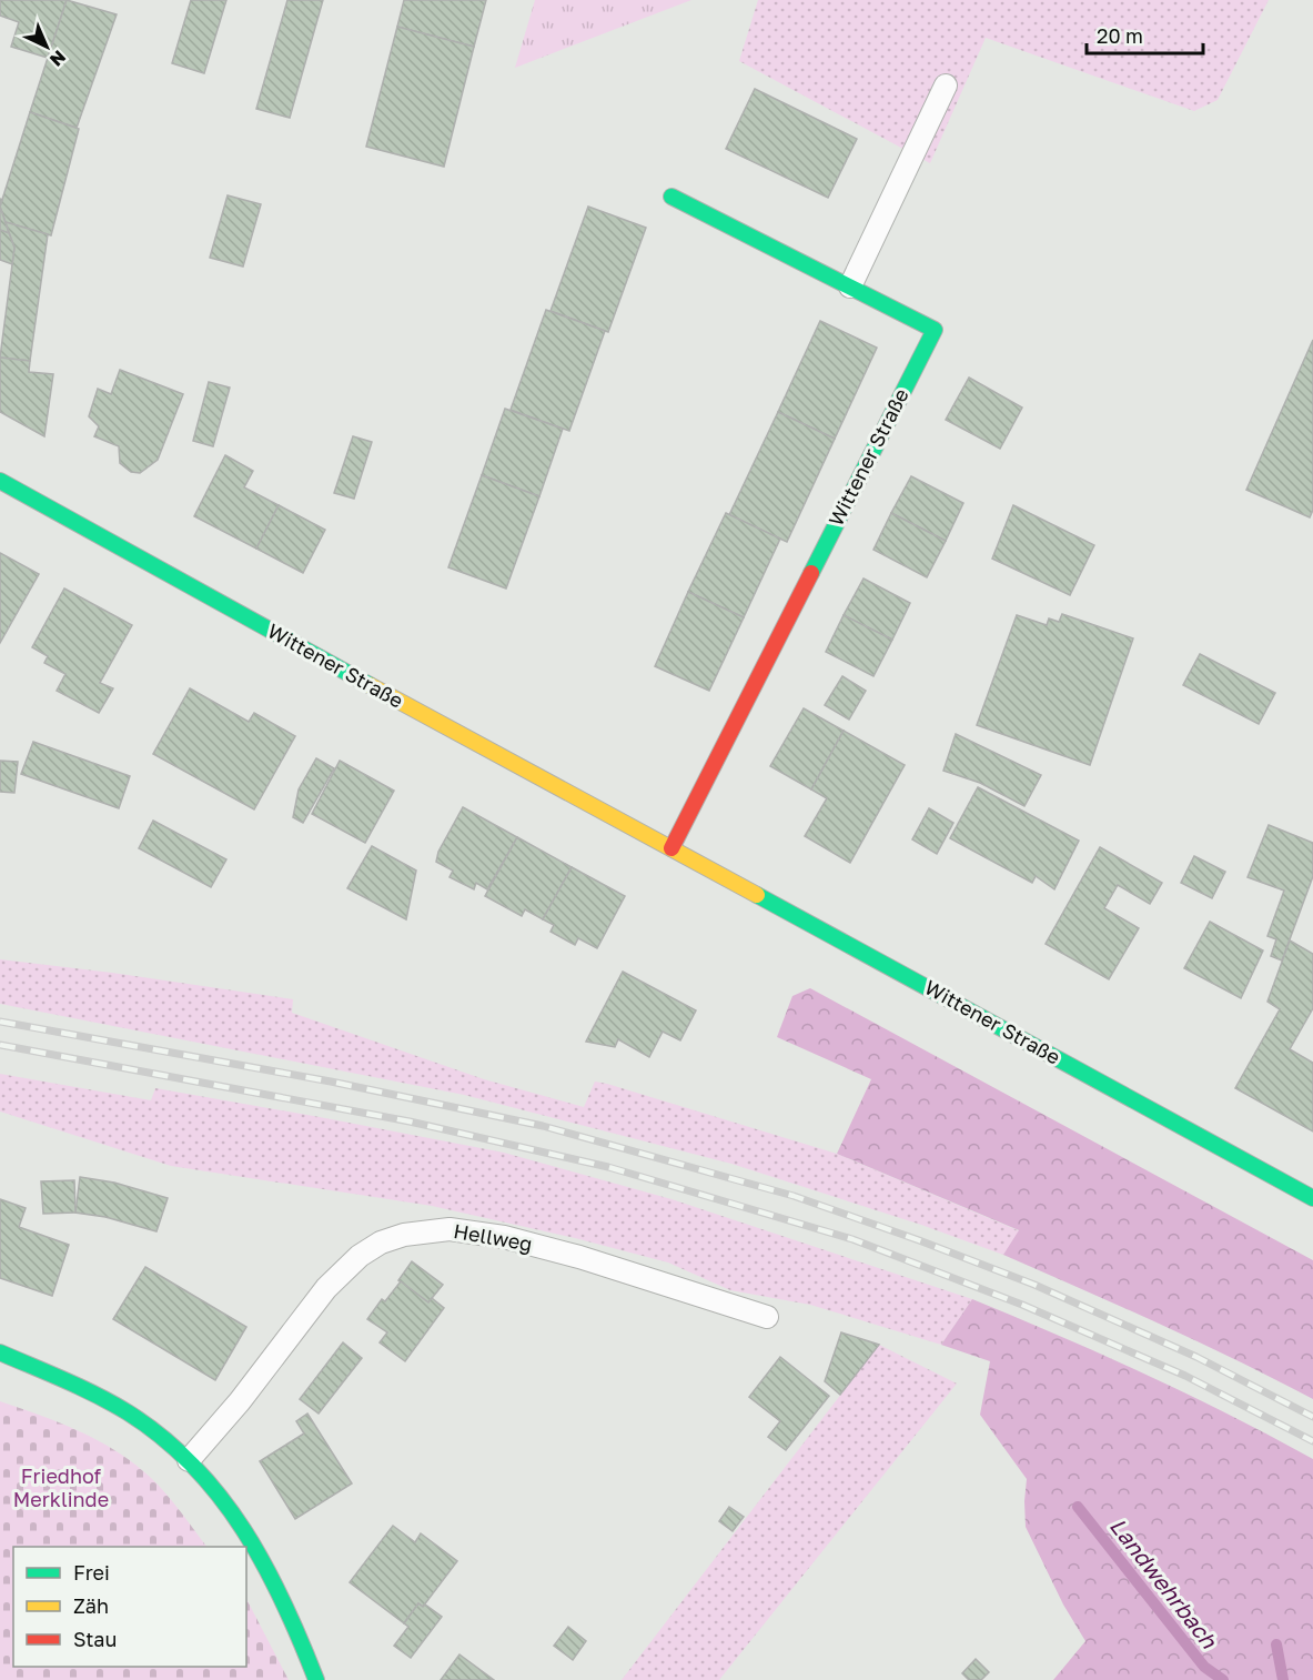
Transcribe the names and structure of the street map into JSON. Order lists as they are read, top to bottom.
{
  "streets": {
    "main road": ["Wittener Straße"],
    "lane": ["Hellweg"]
  },
  "water": ["Landwehrbach"],
  "parks": ["Friedhof Merklinde"],
  "legend": ["Frei", "Zäh", "Stau"],
  "scale_bar": "20 m",
  "north": "bottom right"
}
